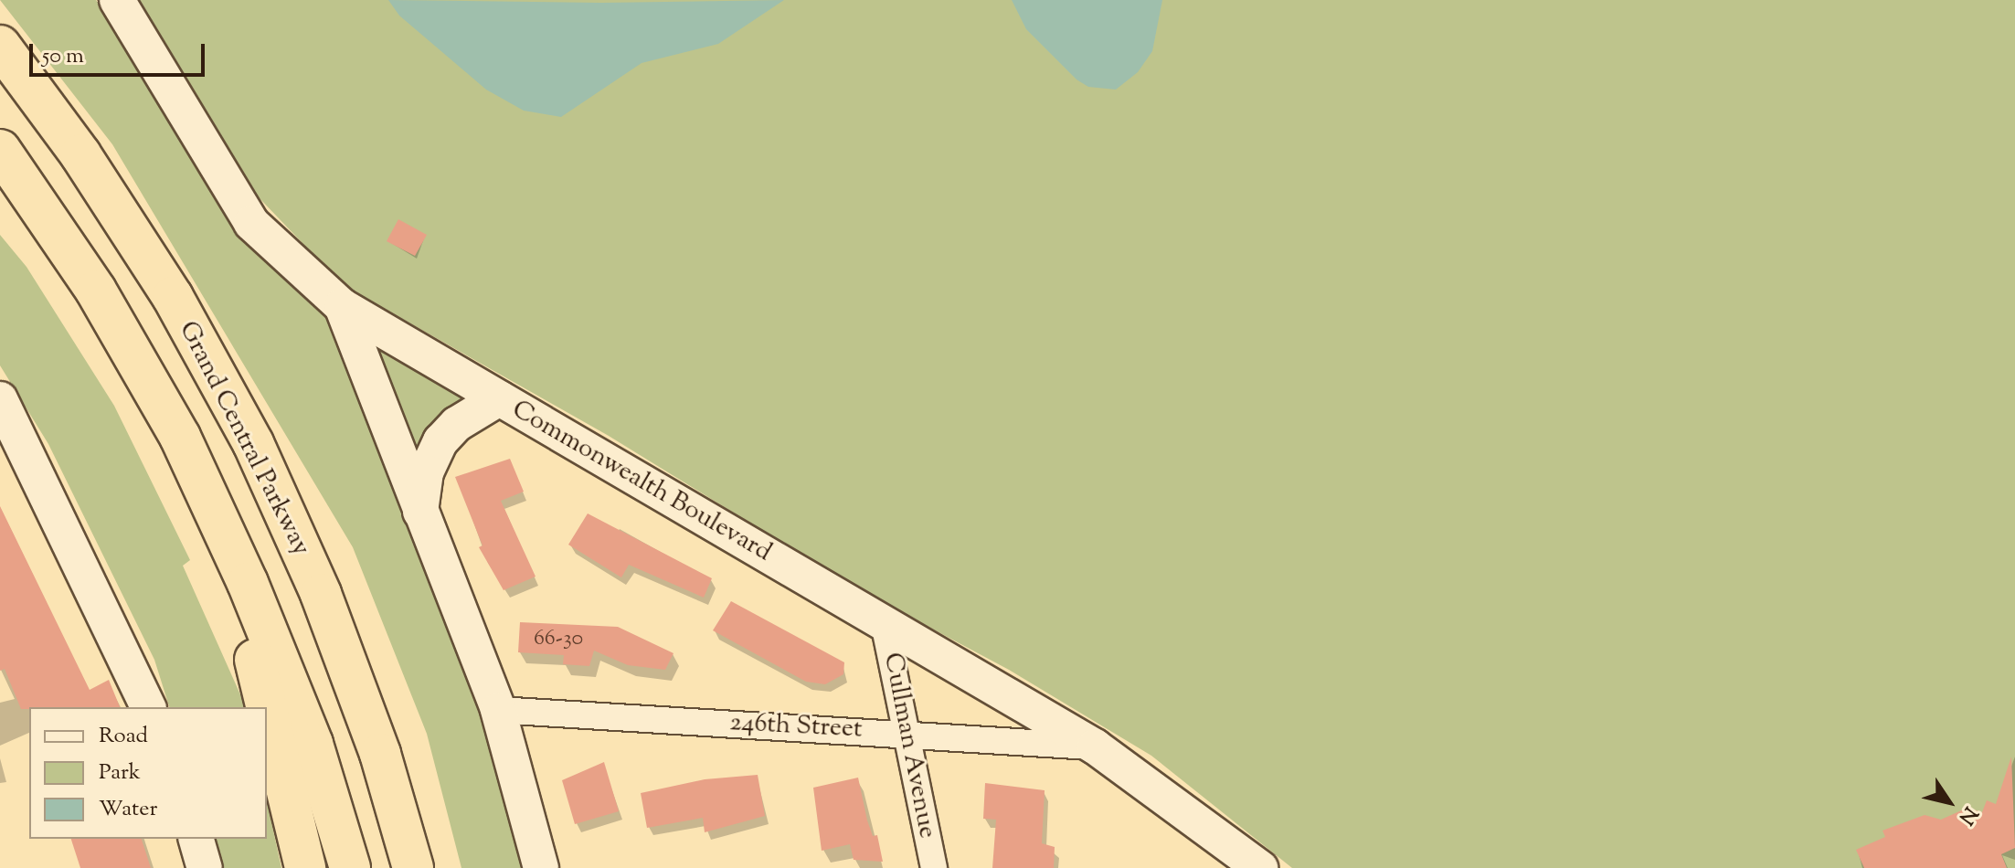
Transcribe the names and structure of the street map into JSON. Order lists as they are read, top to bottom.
{
  "streets": {
    "highway": ["Grand Central Parkway"],
    "street": ["Commonwealth Boulevard", "246th Street", "Cullman Avenue"]
  },
  "crossings": [
    ["Commonwealth Boulevard", "246th Street"],
    ["Commonwealth Boulevard", "Cullman Avenue"],
    ["246th Street", "Cullman Avenue"]
  ],
  "house_numbers": ["66-30"],
  "legend": ["Road", "Park", "Water"],
  "scale_bar": "50 m",
  "north": "bottom right"
}
